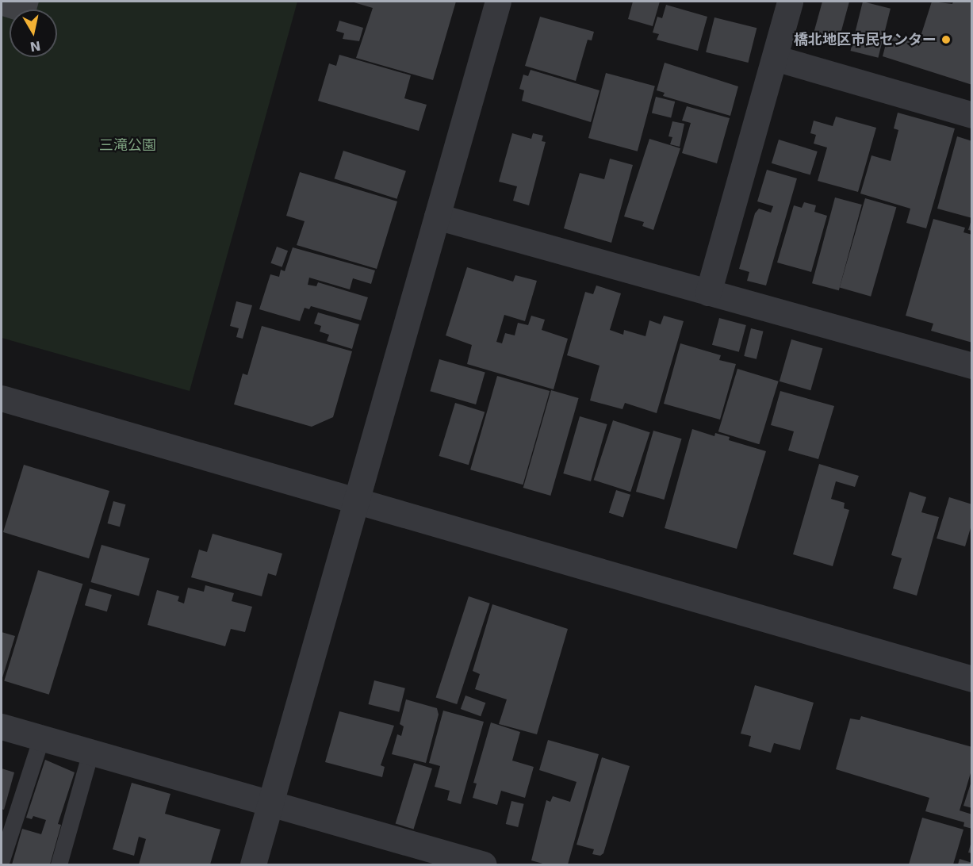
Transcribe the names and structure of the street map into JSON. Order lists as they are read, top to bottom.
{
  "parks": ["三滝公園"],
  "places": ["橋北地区市民センター"],
  "north": "bottom"
}
